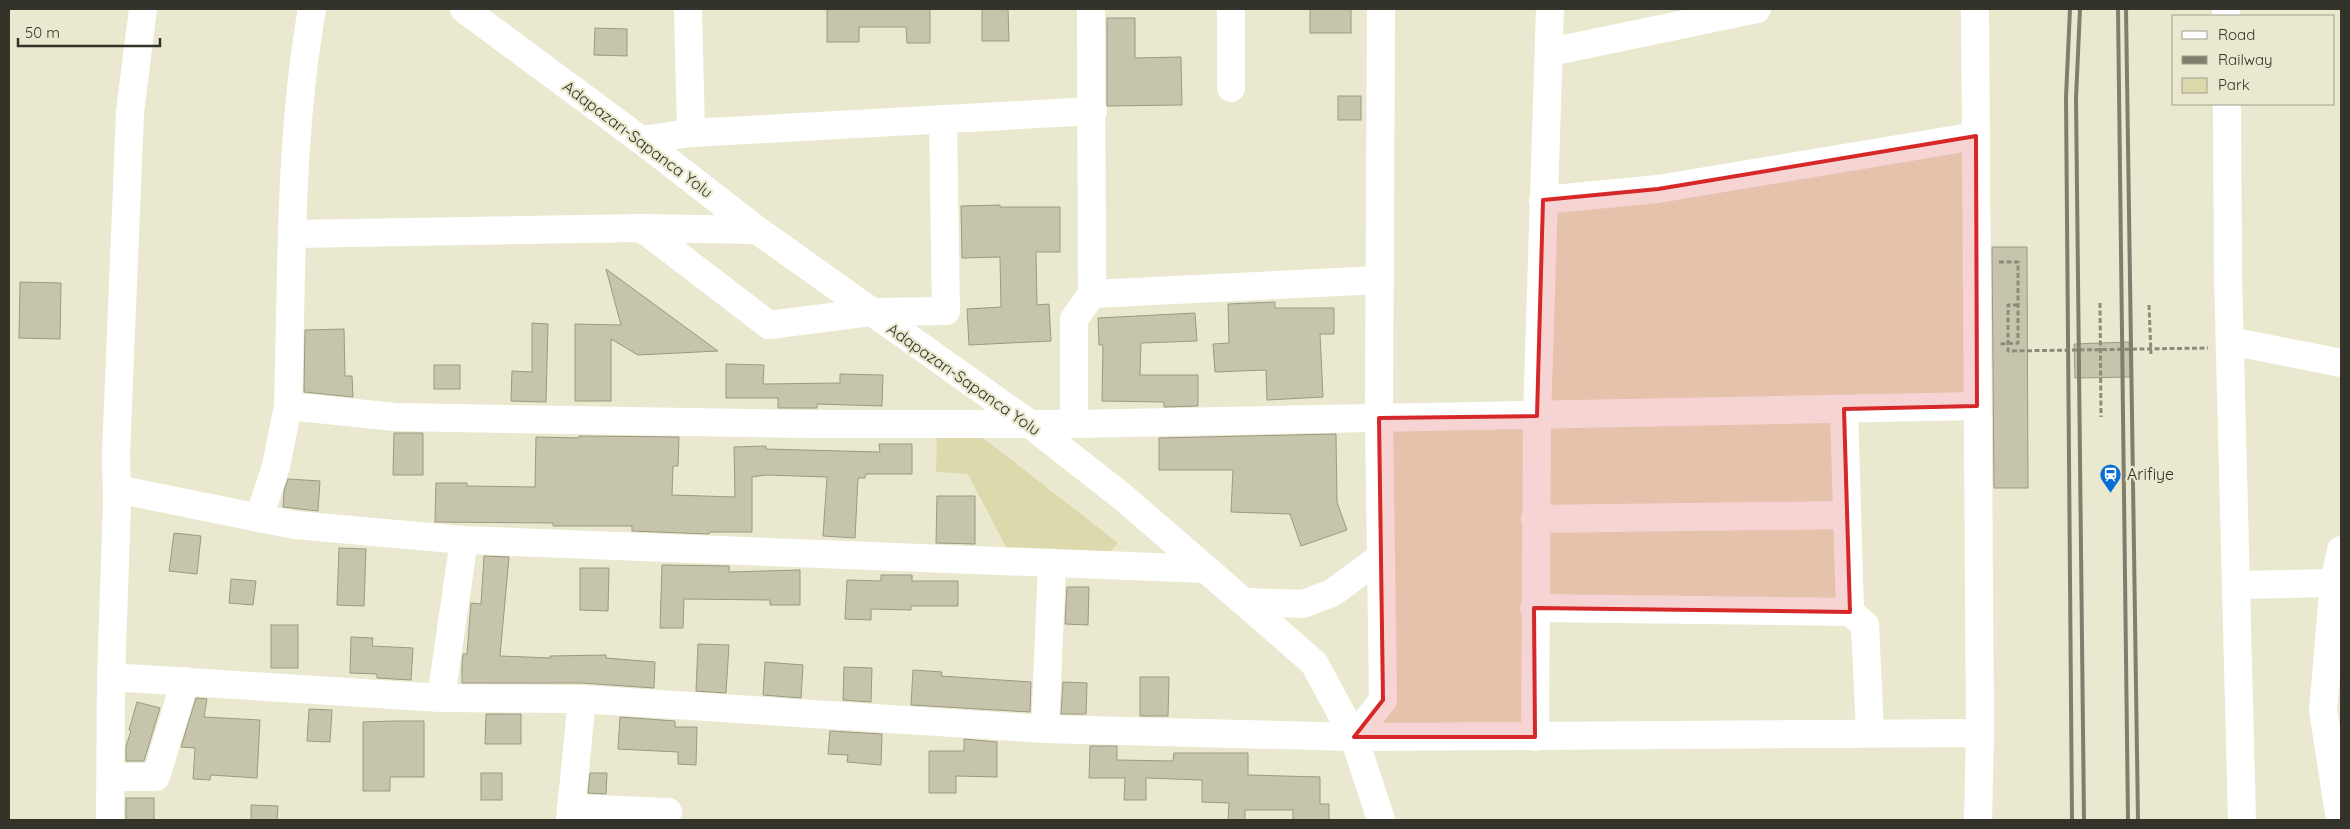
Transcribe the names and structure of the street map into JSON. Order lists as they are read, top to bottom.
{
  "streets": {
    "street": ["Adapazarı-Sapanca Yolu"]
  },
  "places": {
    "station": ["Arifiye"]
  },
  "legend": ["Road", "Railway", "Park"],
  "scale_bar": "50 m"
}
